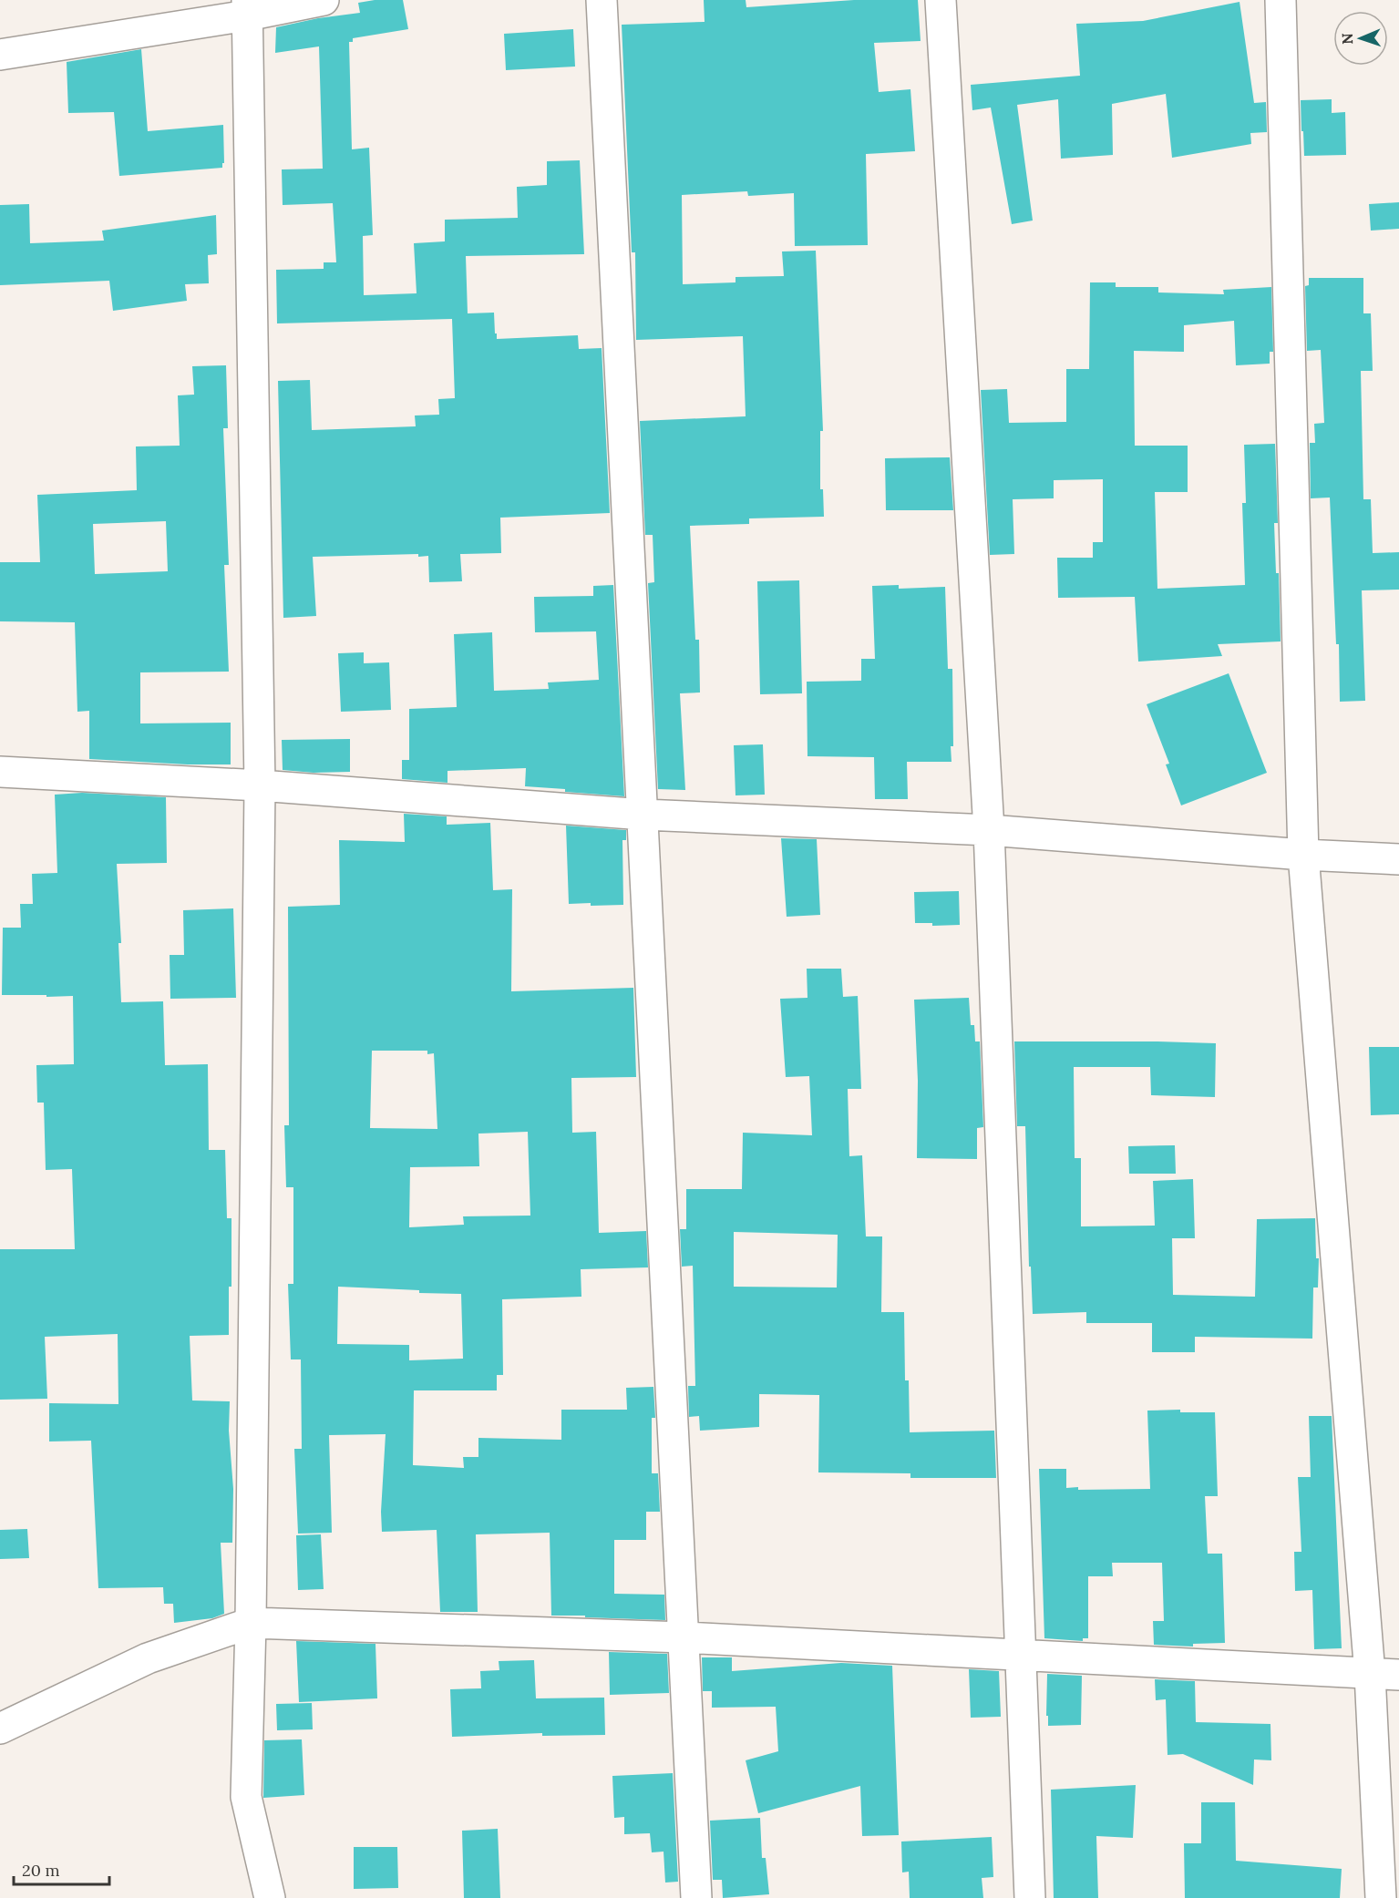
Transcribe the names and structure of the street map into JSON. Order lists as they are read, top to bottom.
{
  "scale_bar": "20 m",
  "north": "left"
}
